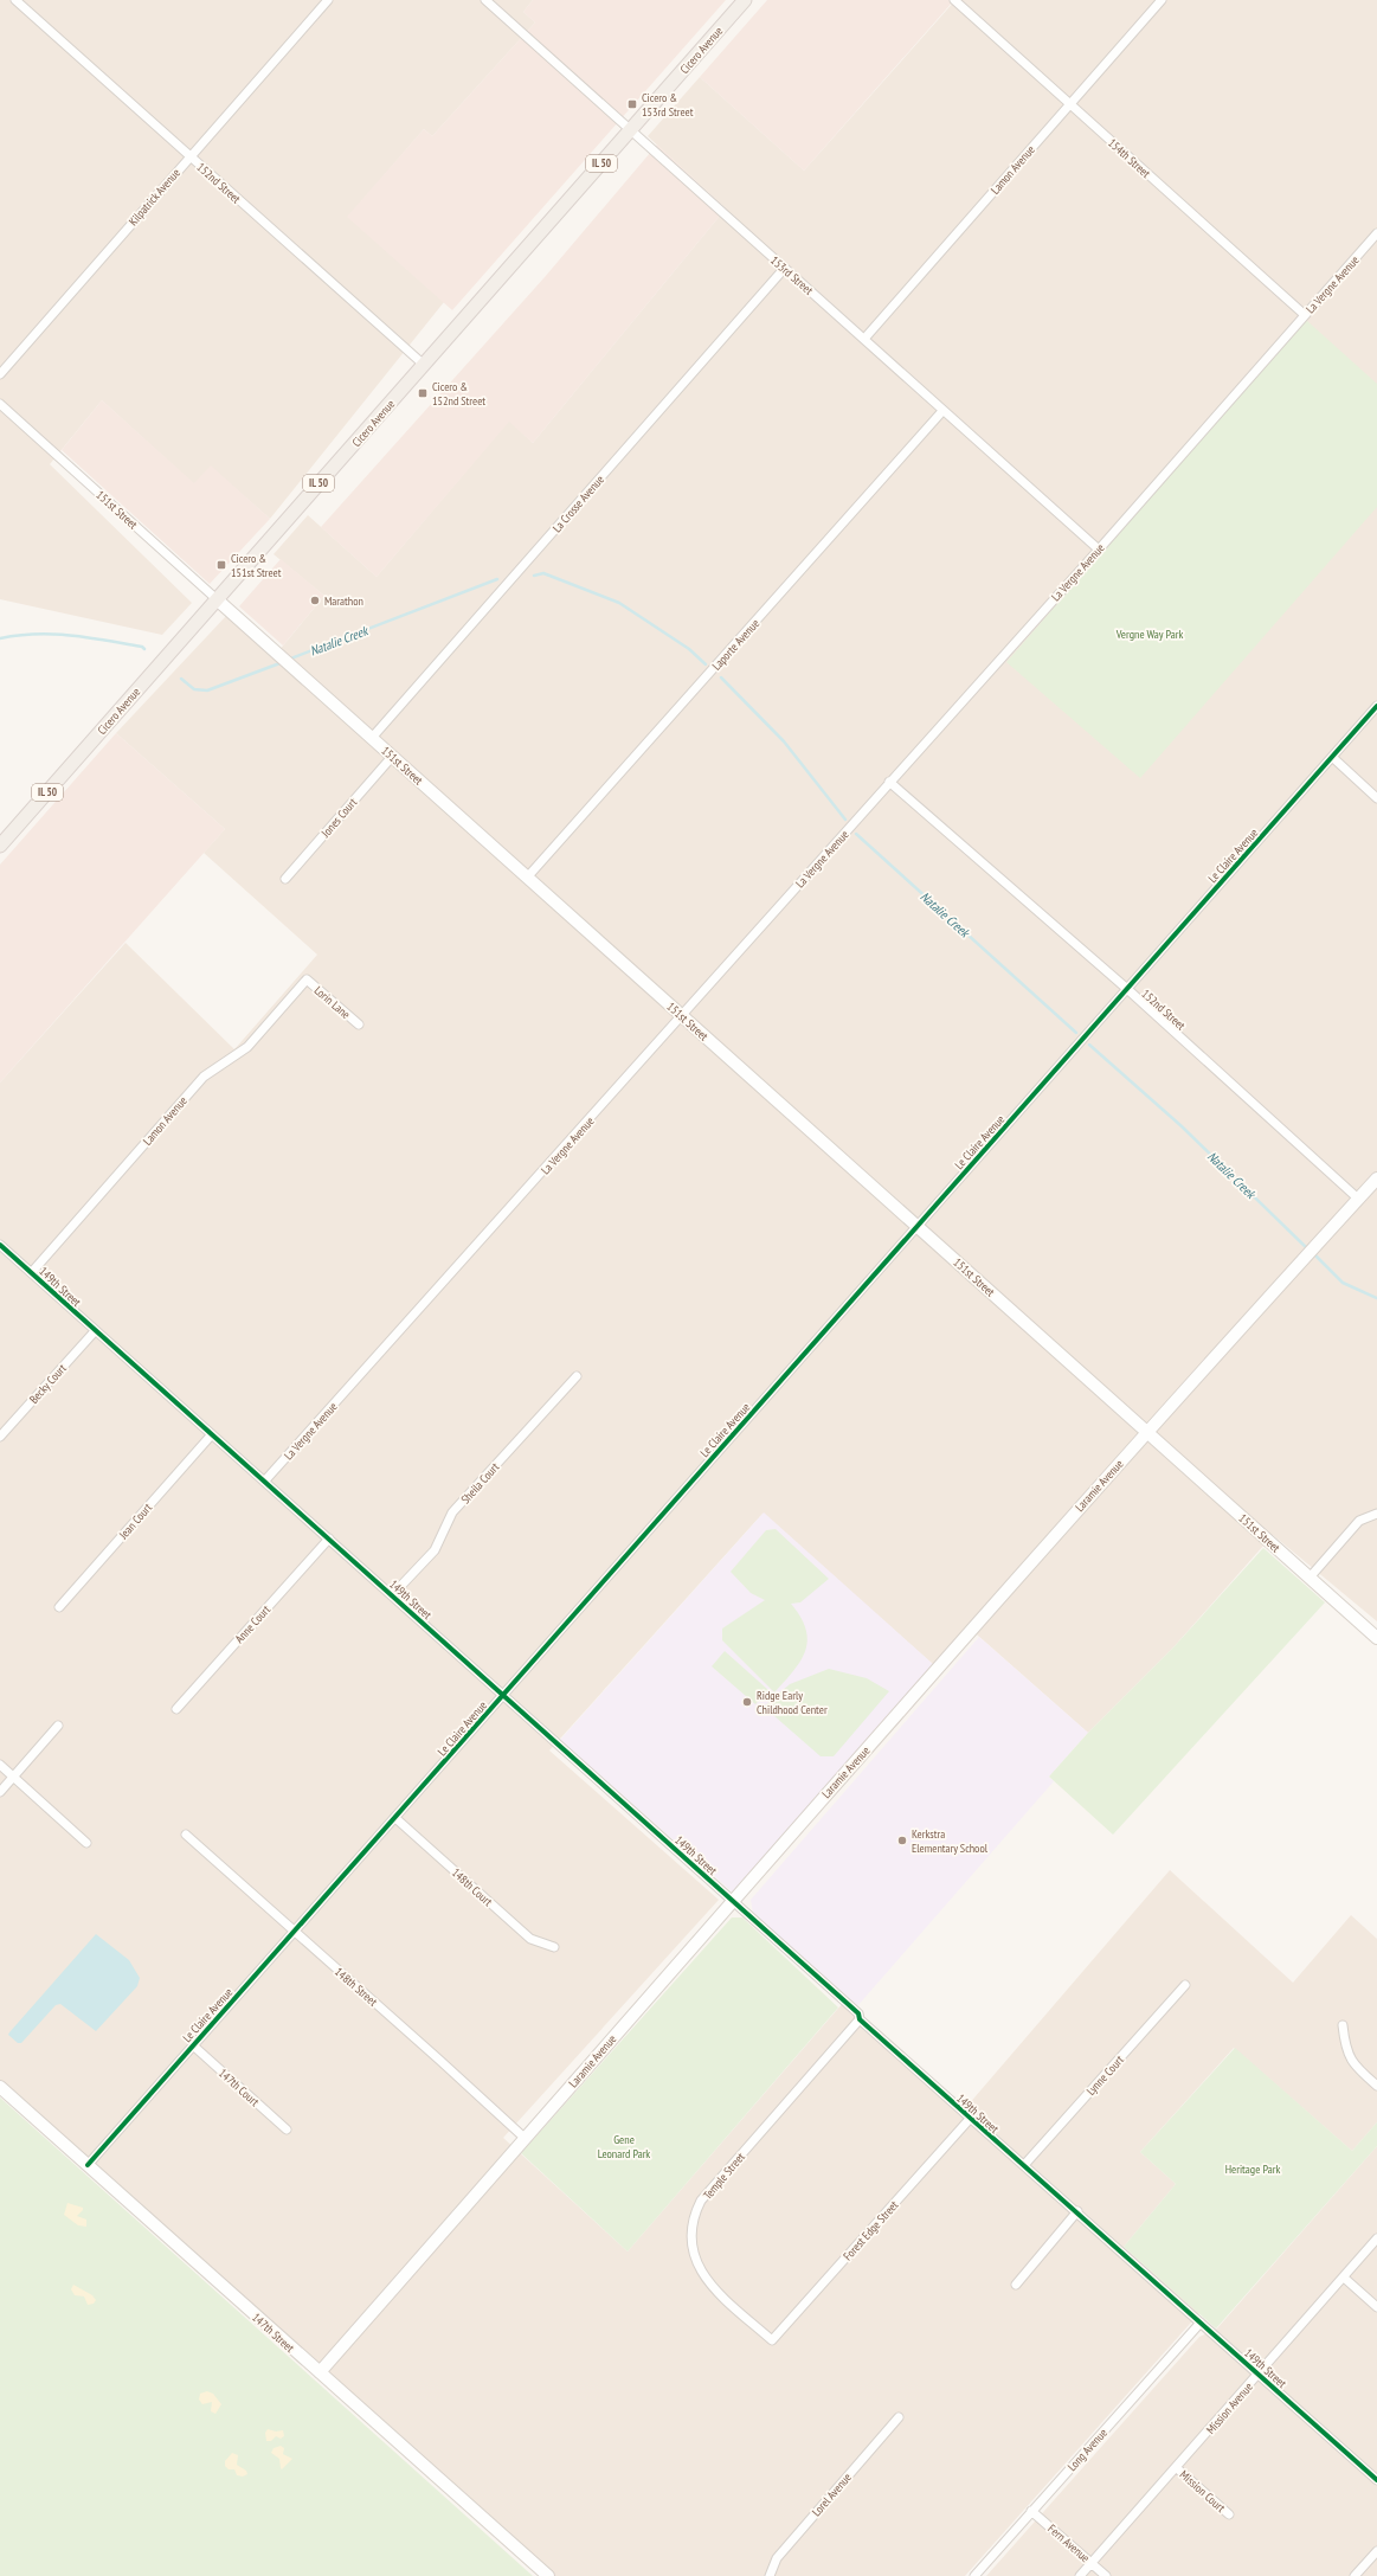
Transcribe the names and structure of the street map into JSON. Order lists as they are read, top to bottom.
{
  "streets": {
    "main road": ["Cicero Avenue", "IL 50"],
    "street": [
      "154th Street",
      "Lamon Avenue",
      "152nd Street",
      "Kilpatrick Avenue",
      "153rd Street",
      "La Vergne Avenue",
      "La Crosse Avenue",
      "151st Street",
      "Laporte Avenue",
      "Jones Court",
      "Le Claire Avenue",
      "Lorin Lane",
      "149th Street",
      "Becky Court",
      "Sheila Court",
      "Laramie Avenue",
      "Jean Court",
      "Anne Court",
      "148th Court",
      "148th Street",
      "Lynne Court",
      "147th Court",
      "Temple Street",
      "Forest Edge Street",
      "147th Street",
      "Mission Avenue",
      "Long Avenue",
      "Mission Court",
      "Lorel Avenue",
      "Fern Avenue"
    ]
  },
  "crossings": [
    ["Cicero Avenue", "152nd Street"],
    ["Cicero Avenue", "153rd Street"],
    ["Cicero Avenue", "151st Street"],
    ["154th Street", "Lamon Avenue"],
    ["154th Street", "La Vergne Avenue"],
    ["Lamon Avenue", "153rd Street"],
    ["Lamon Avenue", "Lorin Lane"],
    ["Lamon Avenue", "149th Street"],
    ["152nd Street", "Kilpatrick Avenue"],
    ["152nd Street", "La Vergne Avenue"],
    ["152nd Street", "Le Claire Avenue"],
    ["152nd Street", "Laramie Avenue"],
    ["153rd Street", "La Vergne Avenue"],
    ["153rd Street", "La Crosse Avenue"],
    ["153rd Street", "Laporte Avenue"],
    ["La Vergne Avenue", "151st Street"],
    ["La Vergne Avenue", "149th Street"],
    ["La Crosse Avenue", "151st Street"],
    ["151st Street", "Laporte Avenue"],
    ["151st Street", "Jones Court"],
    ["151st Street", "Le Claire Avenue"],
    ["151st Street", "Laramie Avenue"],
    ["Le Claire Avenue", "149th Street"],
    ["Le Claire Avenue", "148th Court"],
    ["Le Claire Avenue", "148th Street"],
    ["Le Claire Avenue", "147th Court"],
    ["Le Claire Avenue", "147th Street"],
    ["149th Street", "Becky Court"],
    ["149th Street", "Sheila Court"],
    ["149th Street", "Laramie Avenue"],
    ["149th Street", "Jean Court"],
    ["149th Street", "Anne Court"],
    ["149th Street", "Lynne Court"],
    ["149th Street", "Temple Street"],
    ["149th Street", "Forest Edge Street"],
    ["149th Street", "Mission Avenue"],
    ["149th Street", "Long Avenue"],
    ["Laramie Avenue", "148th Street"],
    ["Laramie Avenue", "147th Street"],
    ["Temple Street", "Forest Edge Street"],
    ["Mission Avenue", "Mission Court"],
    ["Mission Avenue", "Fern Avenue"],
    ["Long Avenue", "Fern Avenue"]
  ],
  "water": ["Natalie Creek"],
  "parks": ["Vergne Way Park", "Gene Leonard Park", "Heritage Park"],
  "places": {
    "transit": ["Cicero & 153rd Street", "Cicero & 152nd Street", "Cicero & 151st Street"],
    "other": ["Marathon", "Ridge Early Childhood Center", "Kerkstra Elementary School"]
  }
}
